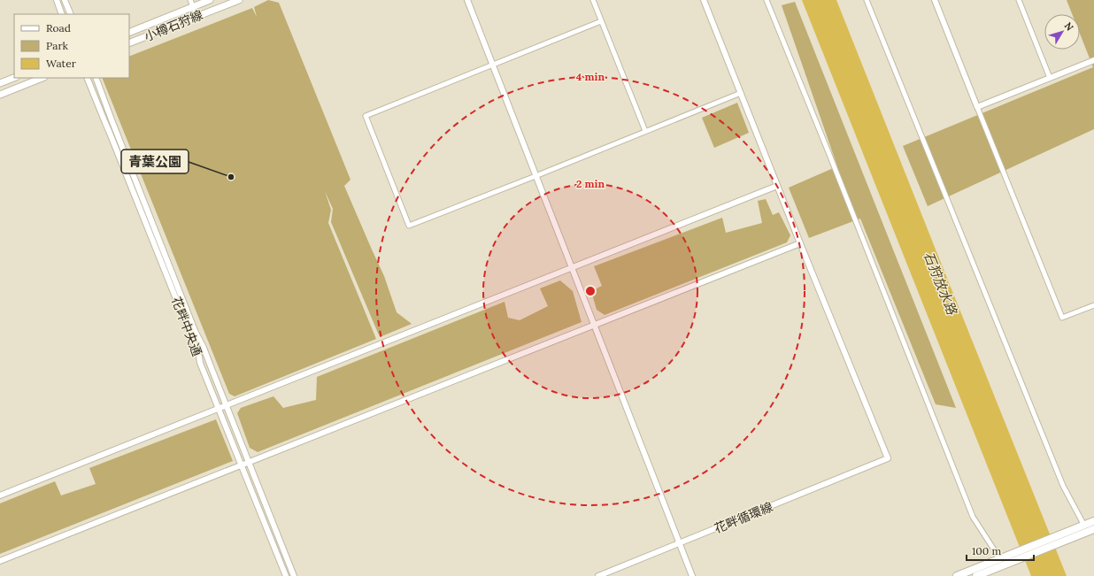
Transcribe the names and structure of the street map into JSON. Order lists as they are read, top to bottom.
{
  "streets": {
    "main road": ["小樽石狩線"],
    "street": ["花畔中央通", "花畔循環線"]
  },
  "water": ["石狩放水路"],
  "places": ["青葉公園"],
  "legend": ["Road", "Park", "Water"],
  "scale_bar": "100 m",
  "north": "top right",
  "rings": ["4 min", "2 min"]
}
